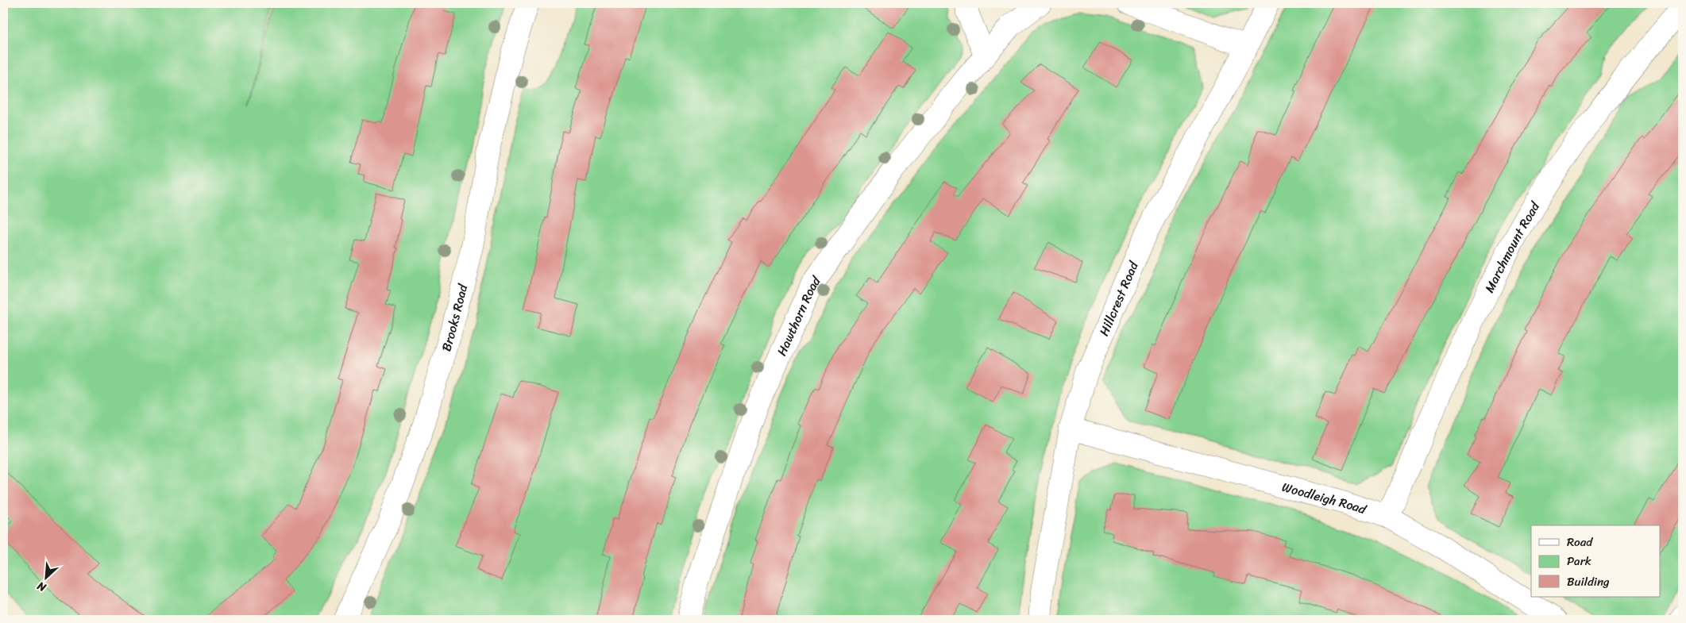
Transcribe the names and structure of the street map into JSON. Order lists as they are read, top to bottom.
{
  "streets": {
    "street": [
      "Marchmount Road",
      "Hillcrest Road",
      "Brooks Road",
      "Hawthorn Road",
      "Woodleigh Road"
    ]
  },
  "crossings": [
    ["Marchmount Road", "Woodleigh Road"],
    ["Hillcrest Road", "Woodleigh Road"]
  ],
  "legend": ["Road", "Park", "Building"],
  "north": "bottom left"
}
